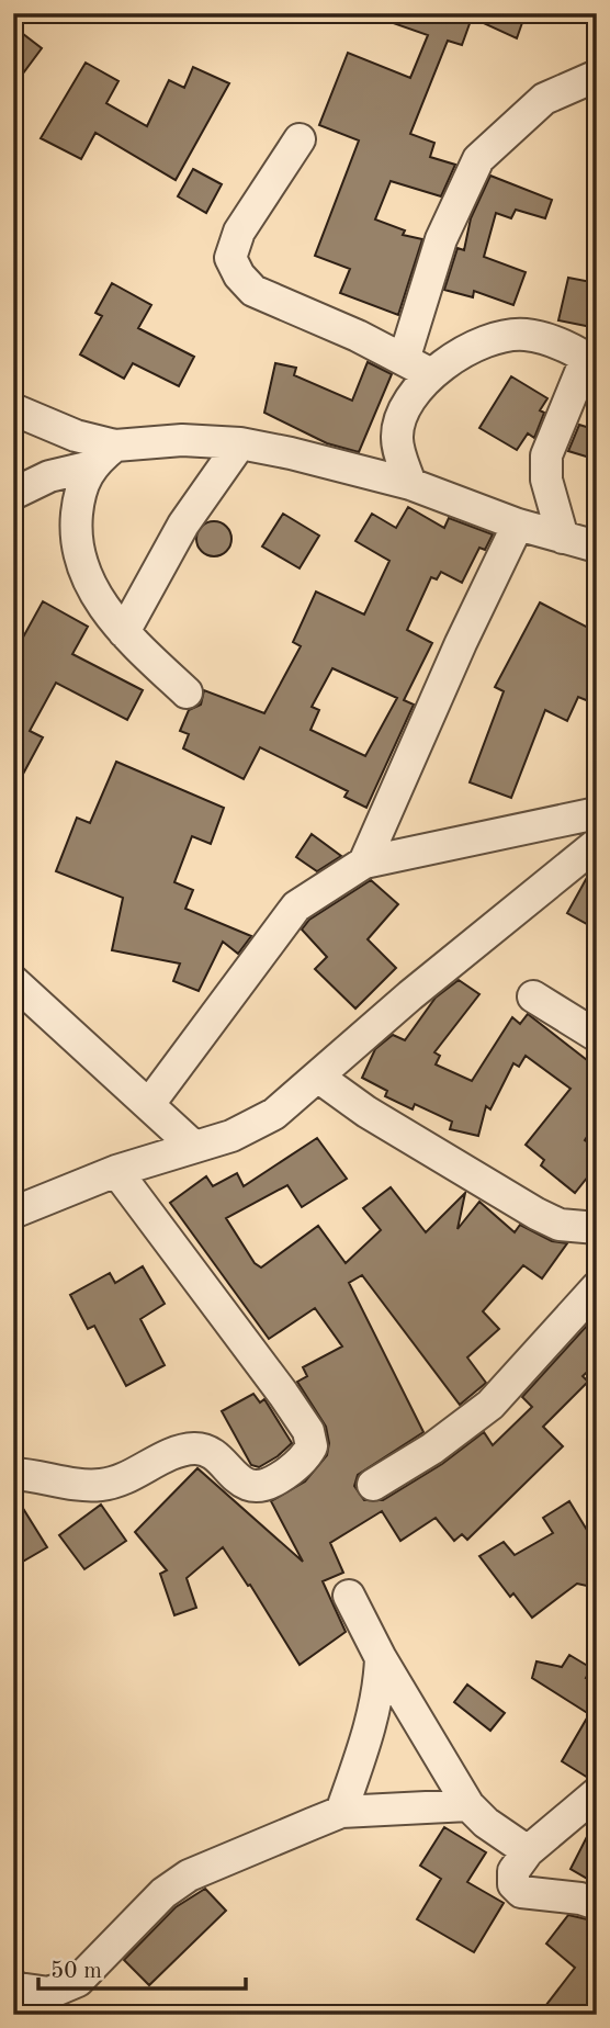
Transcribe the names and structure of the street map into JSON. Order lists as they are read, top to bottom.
{
  "scale_bar": "50 m"
}
